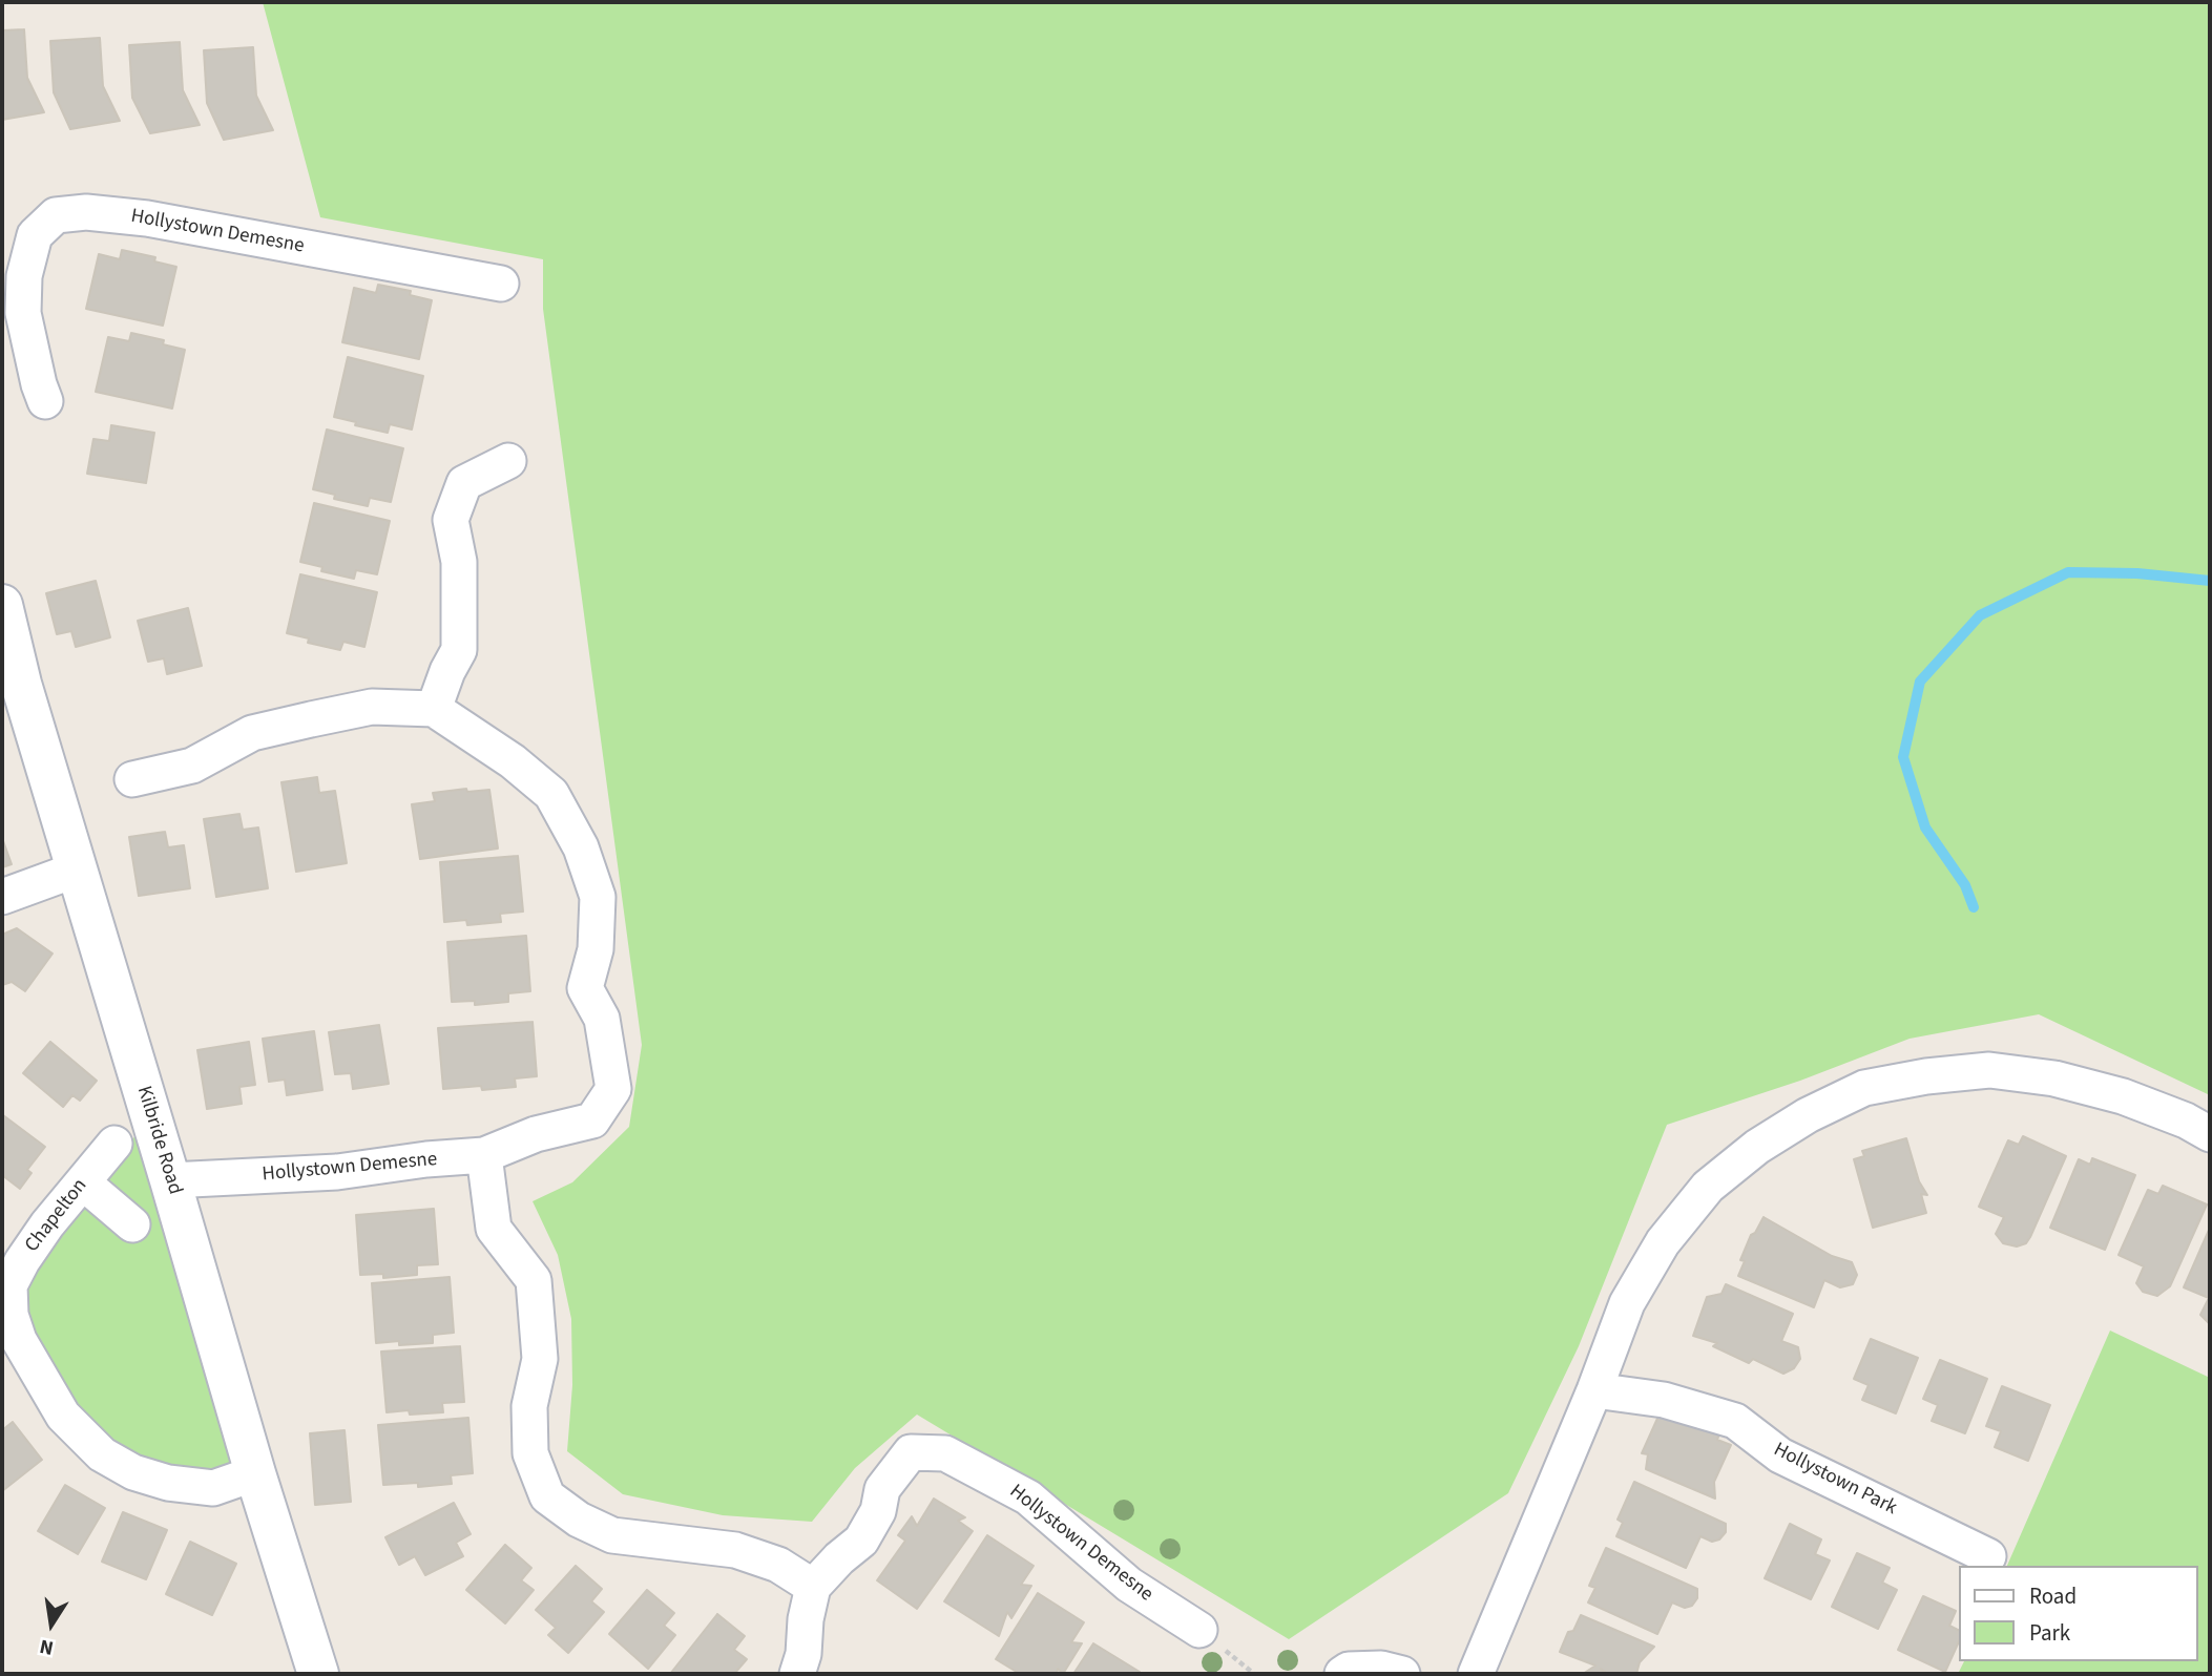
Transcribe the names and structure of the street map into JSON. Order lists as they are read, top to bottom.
{
  "streets": {
    "street": [
      "Hollystown Demesne",
      "Kilbride Road",
      "Chapelton",
      "Hollystown Park"
    ]
  },
  "crossings": [
    ["Hollystown Demesne", "Kilbride Road"],
    ["Kilbride Road", "Chapelton"]
  ],
  "legend": ["Road", "Park"],
  "north": "bottom"
}
